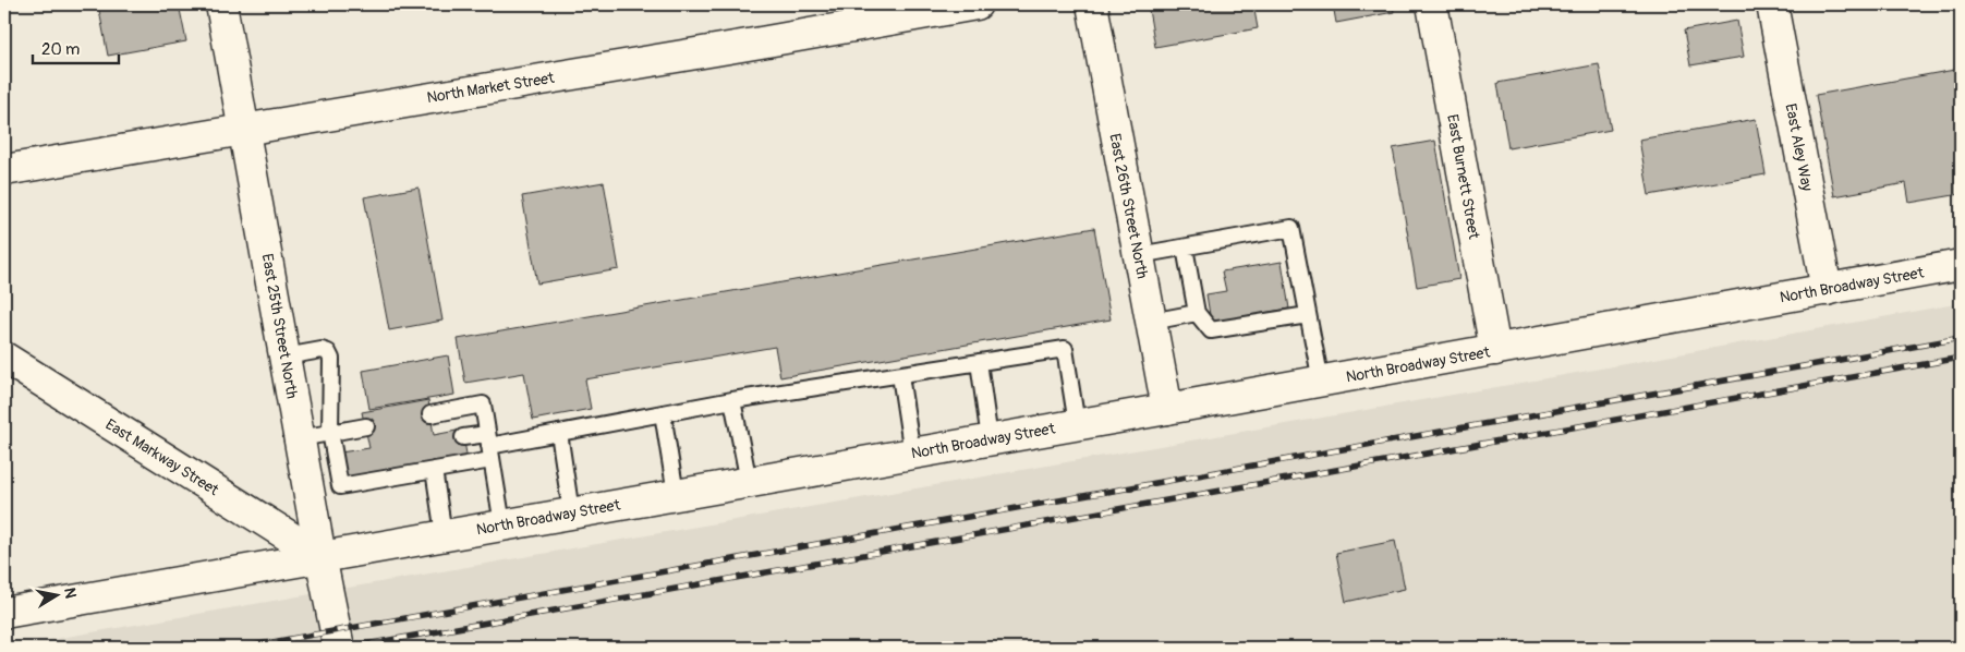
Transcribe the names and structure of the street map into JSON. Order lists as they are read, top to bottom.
{
  "streets": {
    "main road": [
      "North Market Street",
      "East Aley Way",
      "East Burnett Street",
      "East 26th Street North",
      "North Broadway Street",
      "East 25th Street North",
      "East Markway Street"
    ]
  },
  "crossings": [
    ["North Market Street", "East 25th Street North"],
    ["East Aley Way", "North Broadway Street"],
    ["East Burnett Street", "North Broadway Street"],
    ["East 26th Street North", "North Broadway Street"],
    ["North Broadway Street", "East 25th Street North"],
    ["North Broadway Street", "East Markway Street"],
    ["East 25th Street North", "East Markway Street"]
  ],
  "scale_bar": "20 m",
  "north": "right"
}
